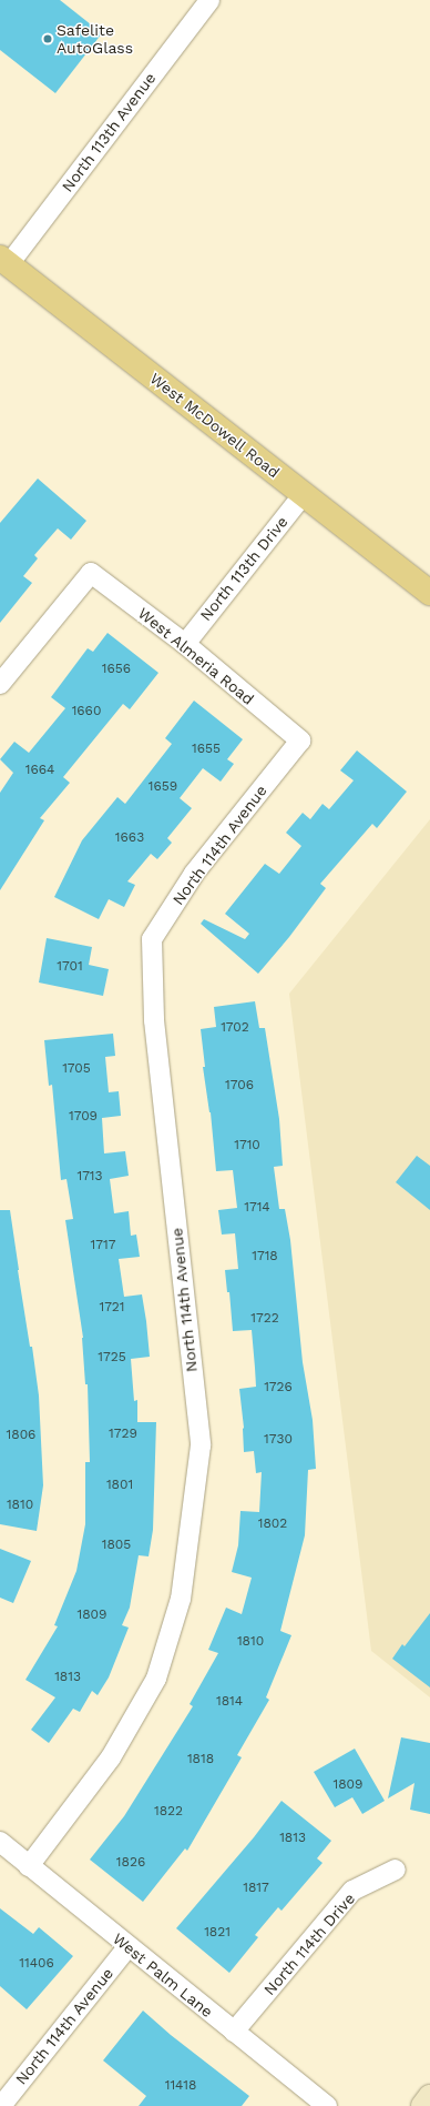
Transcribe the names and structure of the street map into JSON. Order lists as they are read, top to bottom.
{
  "streets": {
    "main road": ["West McDowell Road"],
    "street": [
      "North 113th Avenue",
      "North 113th Drive",
      "West Almeria Road",
      "North 114th Avenue",
      "North 114th Drive",
      "West Palm Lane"
    ]
  },
  "crossings": [
    ["North 113th Avenue", "West McDowell Road"],
    ["West McDowell Road", "North 113th Drive"],
    ["North 113th Drive", "West Almeria Road"],
    ["West Almeria Road", "North 114th Avenue"],
    ["North 114th Avenue", "West Palm Lane"],
    ["North 114th Drive", "West Palm Lane"]
  ],
  "places": ["Safelite AutoGlass"],
  "house_numbers": [
    "1656",
    "1660",
    "1655",
    "1664",
    "1659",
    "1663",
    "1701",
    "1702",
    "1705",
    "1706",
    "1709",
    "1710",
    "1713",
    "1714",
    "1717",
    "1718",
    "1721",
    "1722",
    "1725",
    "1726",
    "1729",
    "1806",
    "1730",
    "1801",
    "1810",
    "1802",
    "1805",
    "1809",
    "1810",
    "1813",
    "1814",
    "1818",
    "1809",
    "1822",
    "1813",
    "1826",
    "1817",
    "1821",
    "11406",
    "11418"
  ]
}
